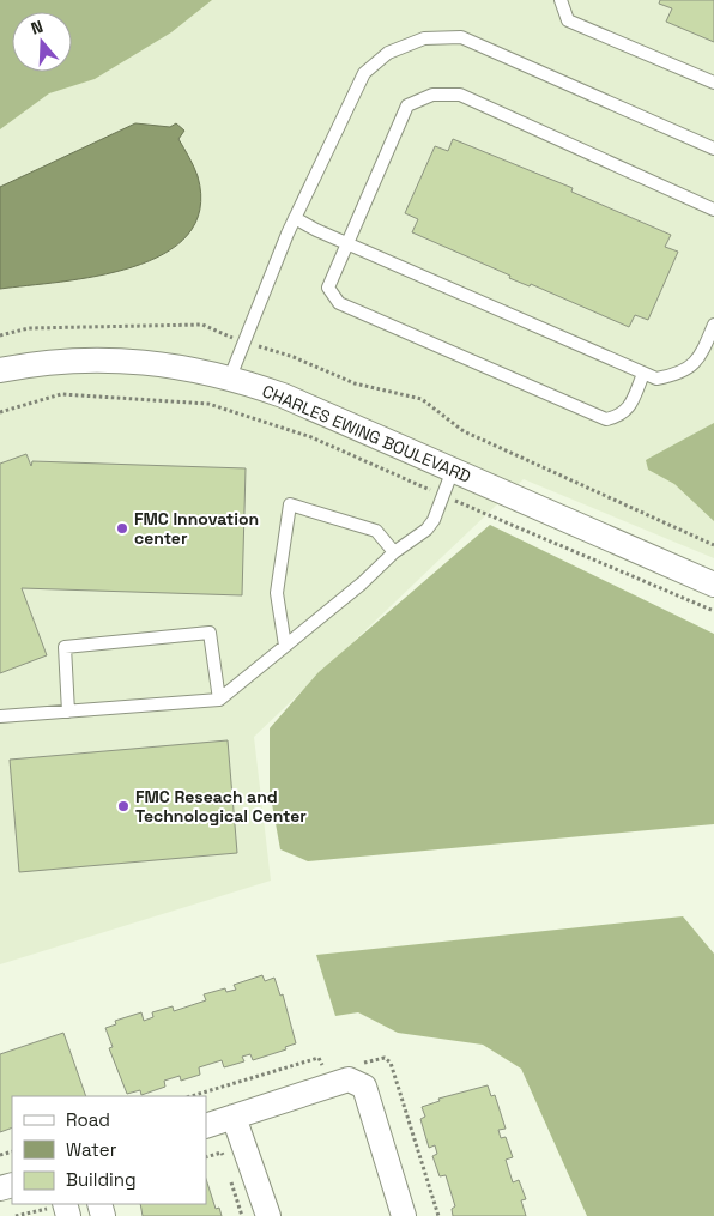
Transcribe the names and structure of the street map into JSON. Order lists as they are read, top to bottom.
{
  "streets": {
    "street": ["CHARLES EWING BOULEVARD"]
  },
  "places": ["FMC Innovation center", "FMC Reseach and Technological Center"],
  "legend": ["Road", "Water", "Building"],
  "north": "top"
}
